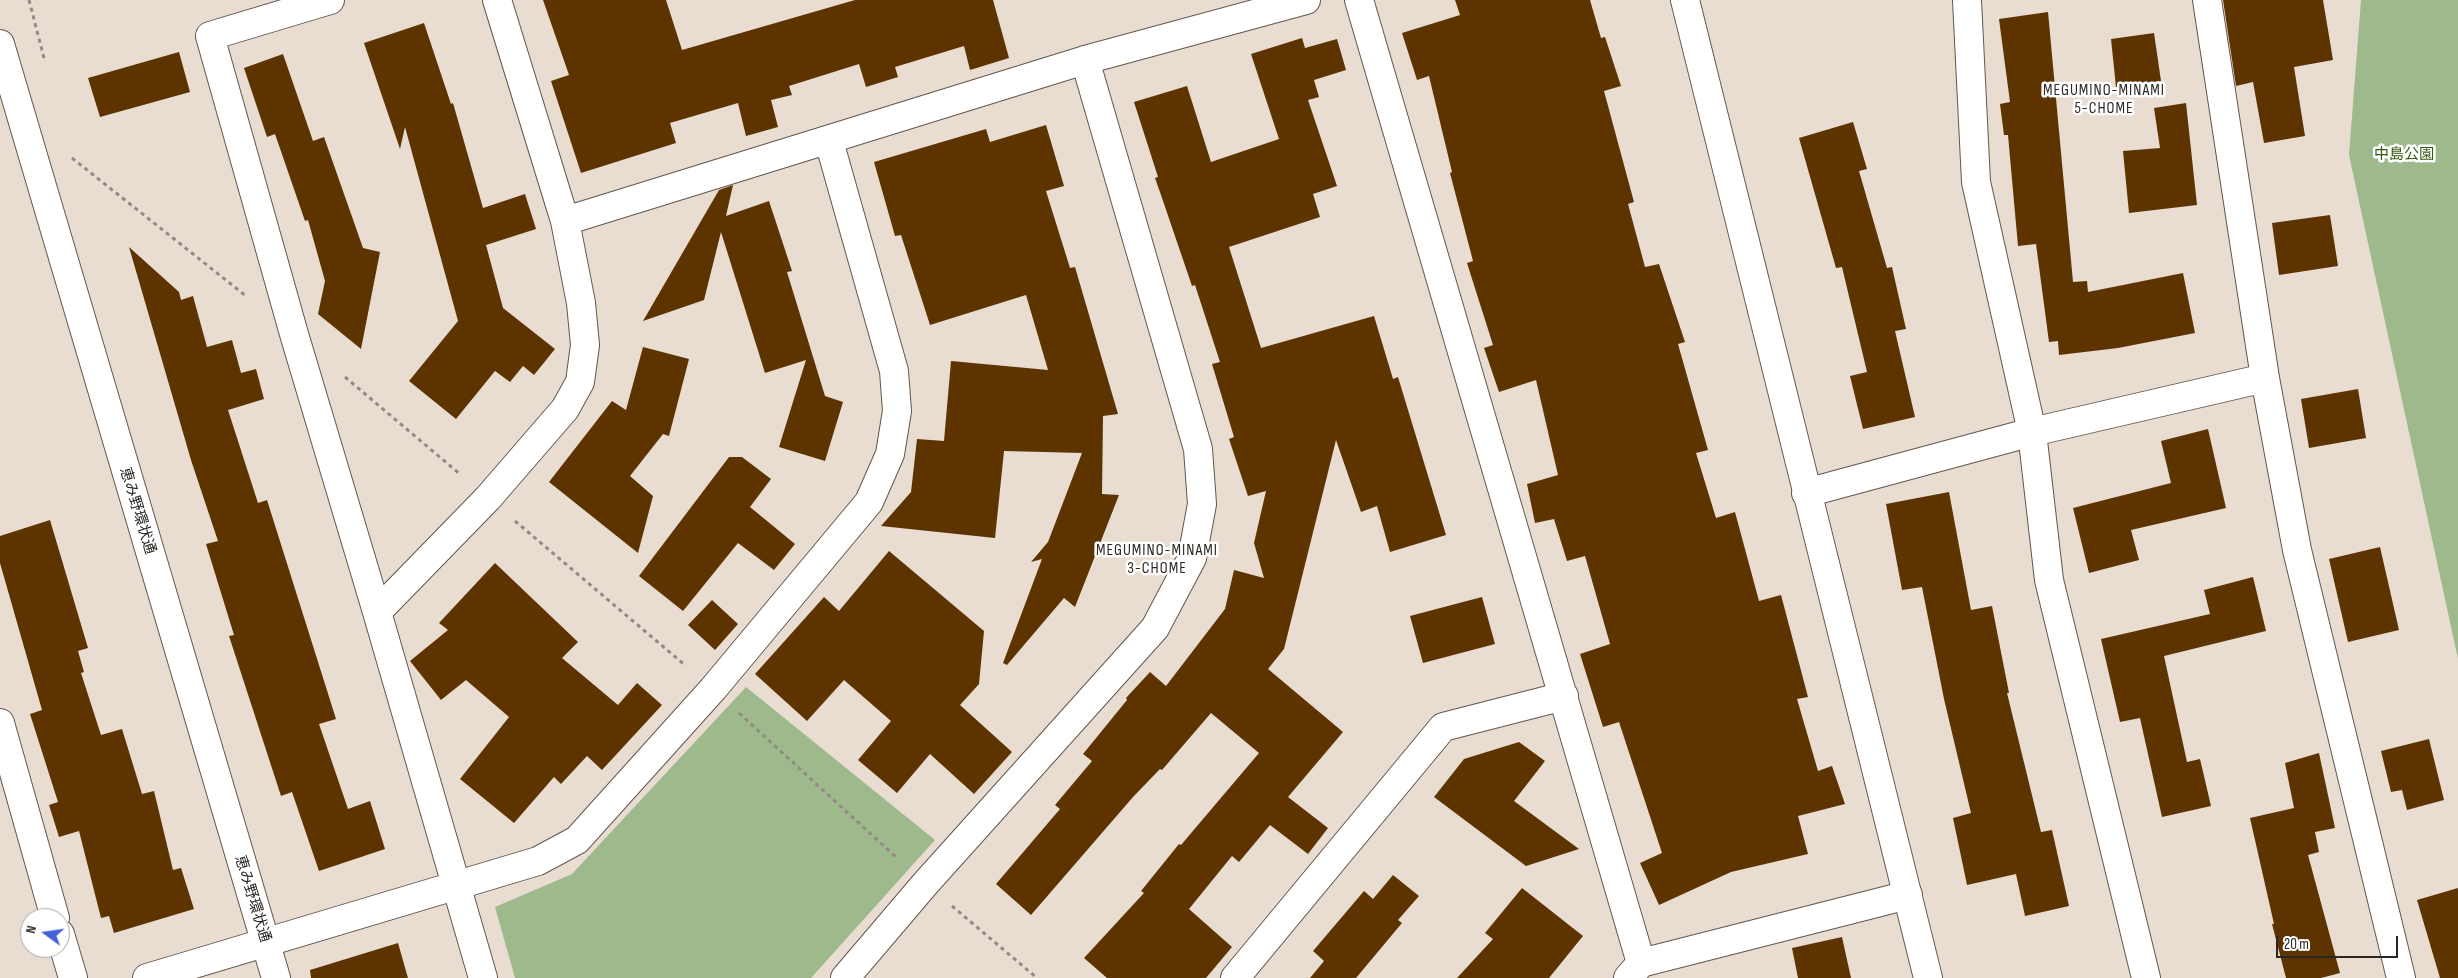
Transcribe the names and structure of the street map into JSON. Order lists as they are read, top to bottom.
{
  "streets": {
    "street": ["恵み野環状通"]
  },
  "districts": ["MEGUMINO-MINAMI 5-CHOME", "MEGUMINO-MINAMI 3-CHOME"],
  "parks": ["中島公園"],
  "scale_bar": "20 m",
  "north": "left"
}
